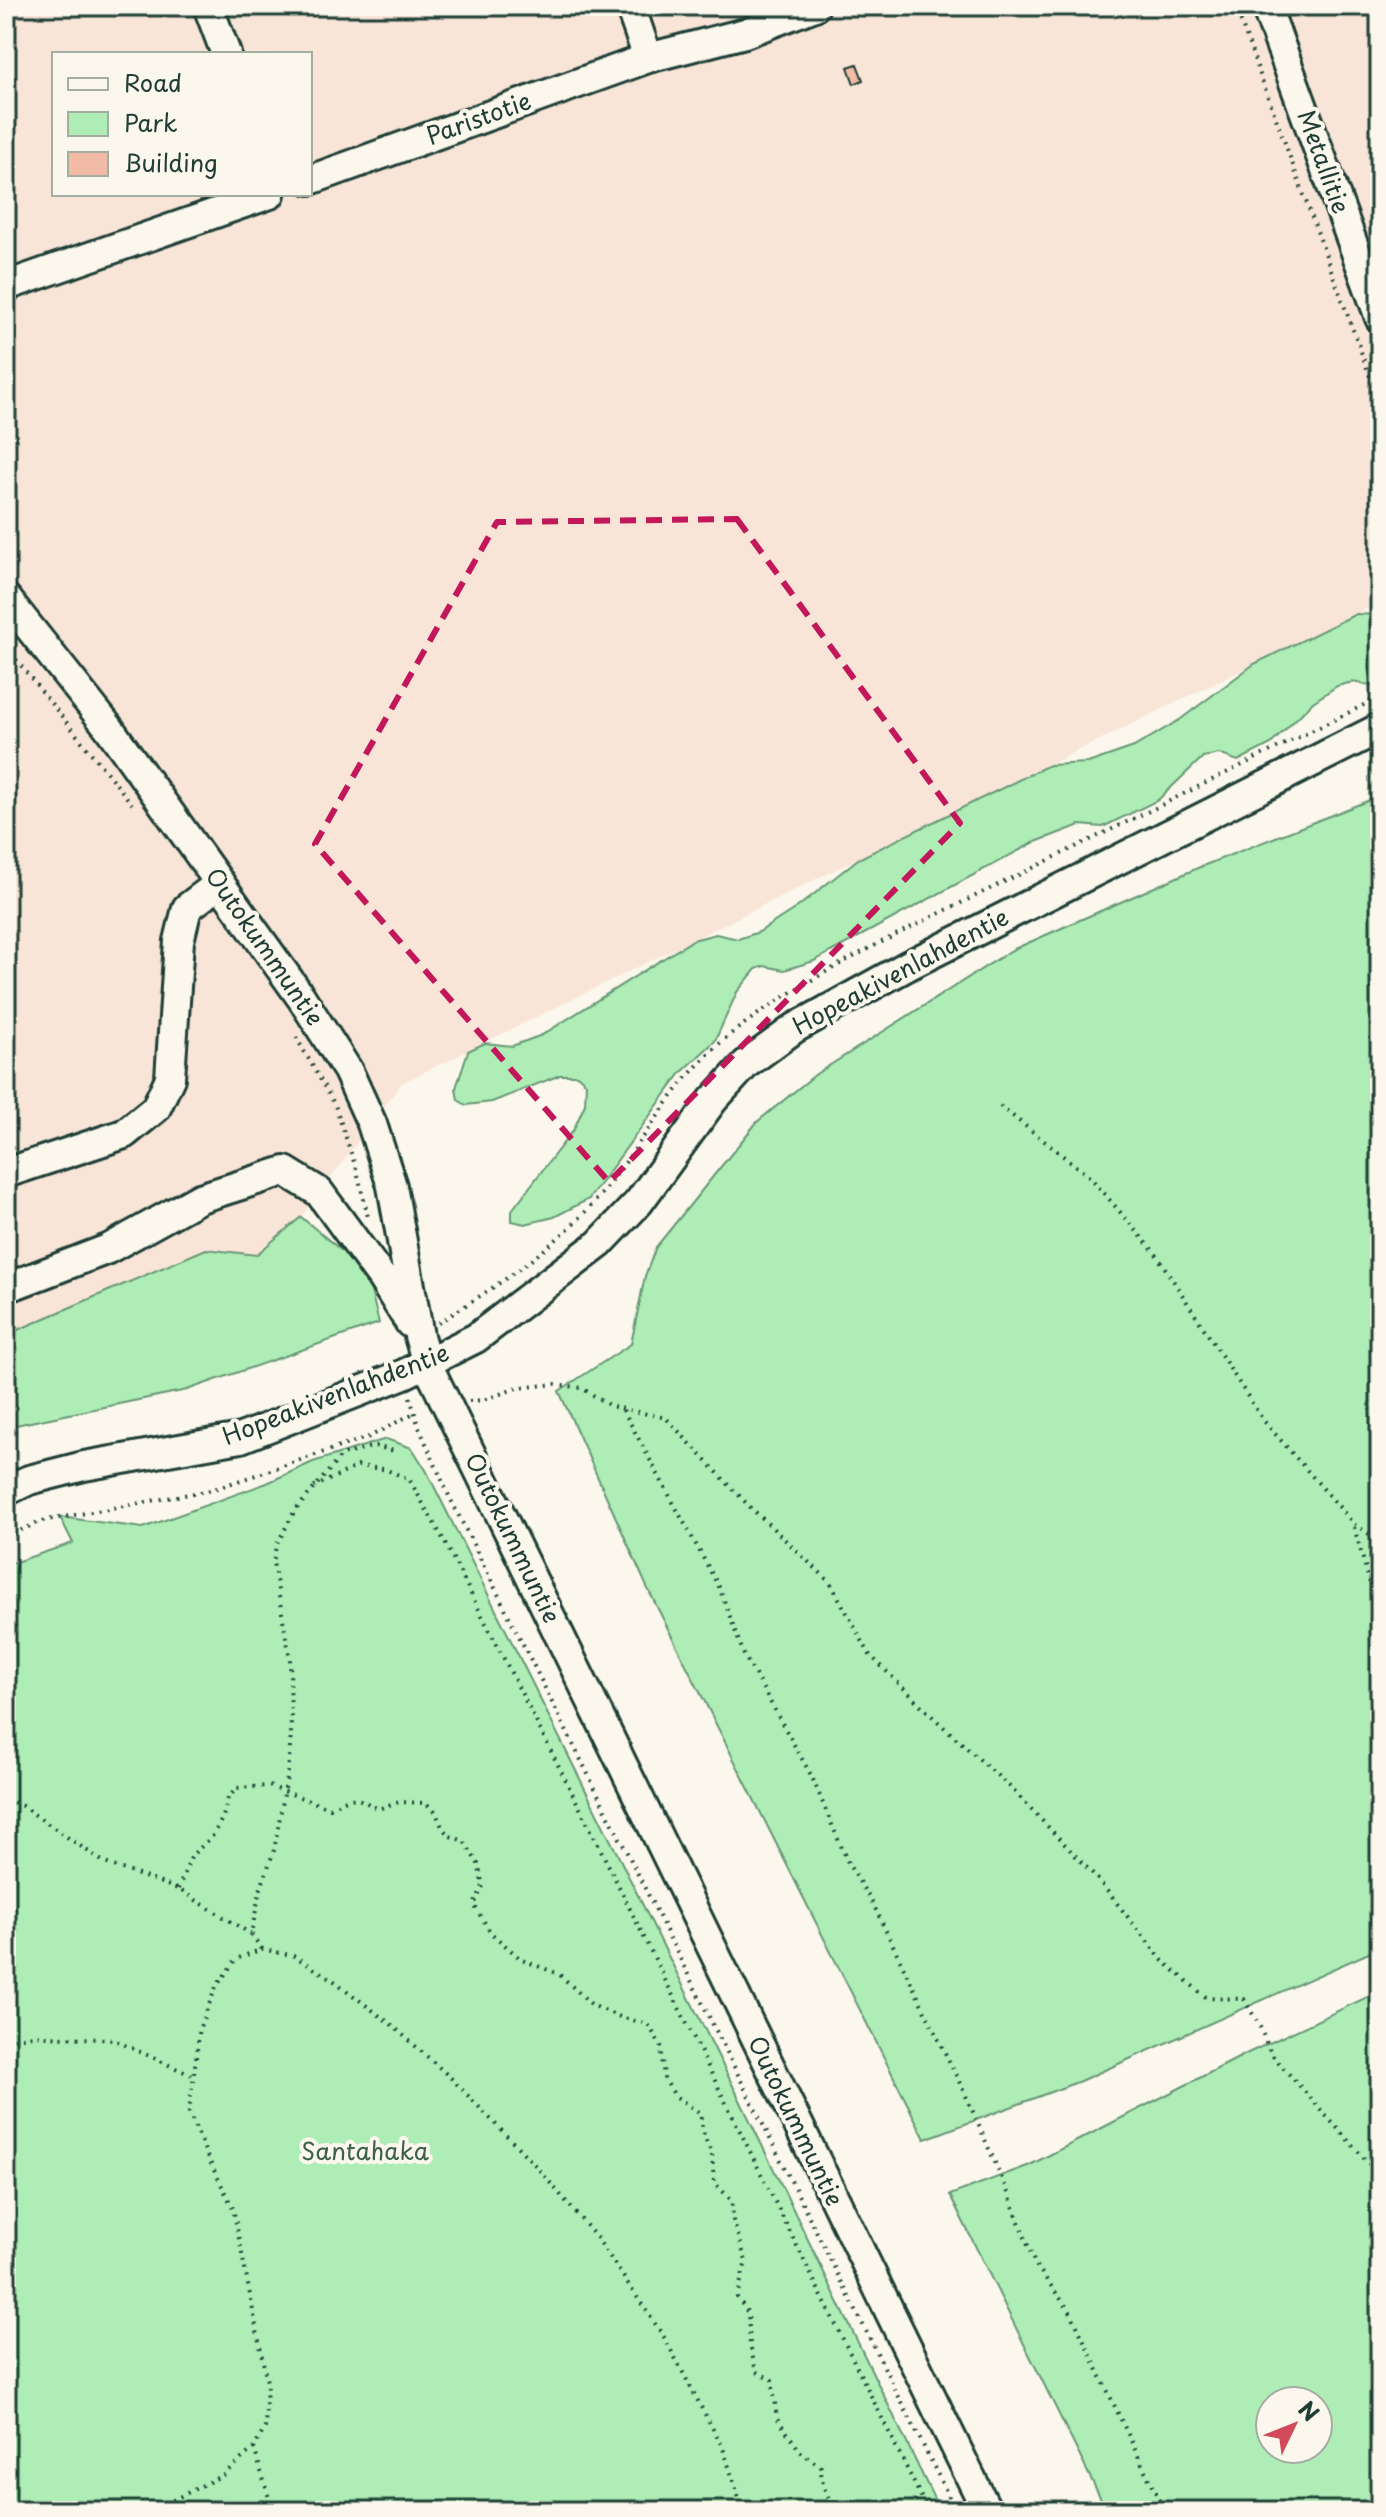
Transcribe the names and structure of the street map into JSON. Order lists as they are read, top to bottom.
{
  "streets": {
    "street": [
      "Paristotie",
      "Metallitie",
      "Outokummuntie",
      "Hopeakivenlahdentie"
    ]
  },
  "crossings": [
    ["Outokummuntie", "Hopeakivenlahdentie"]
  ],
  "parks": ["Santahaka"],
  "legend": ["Road", "Park", "Building"],
  "north": "top right"
}
